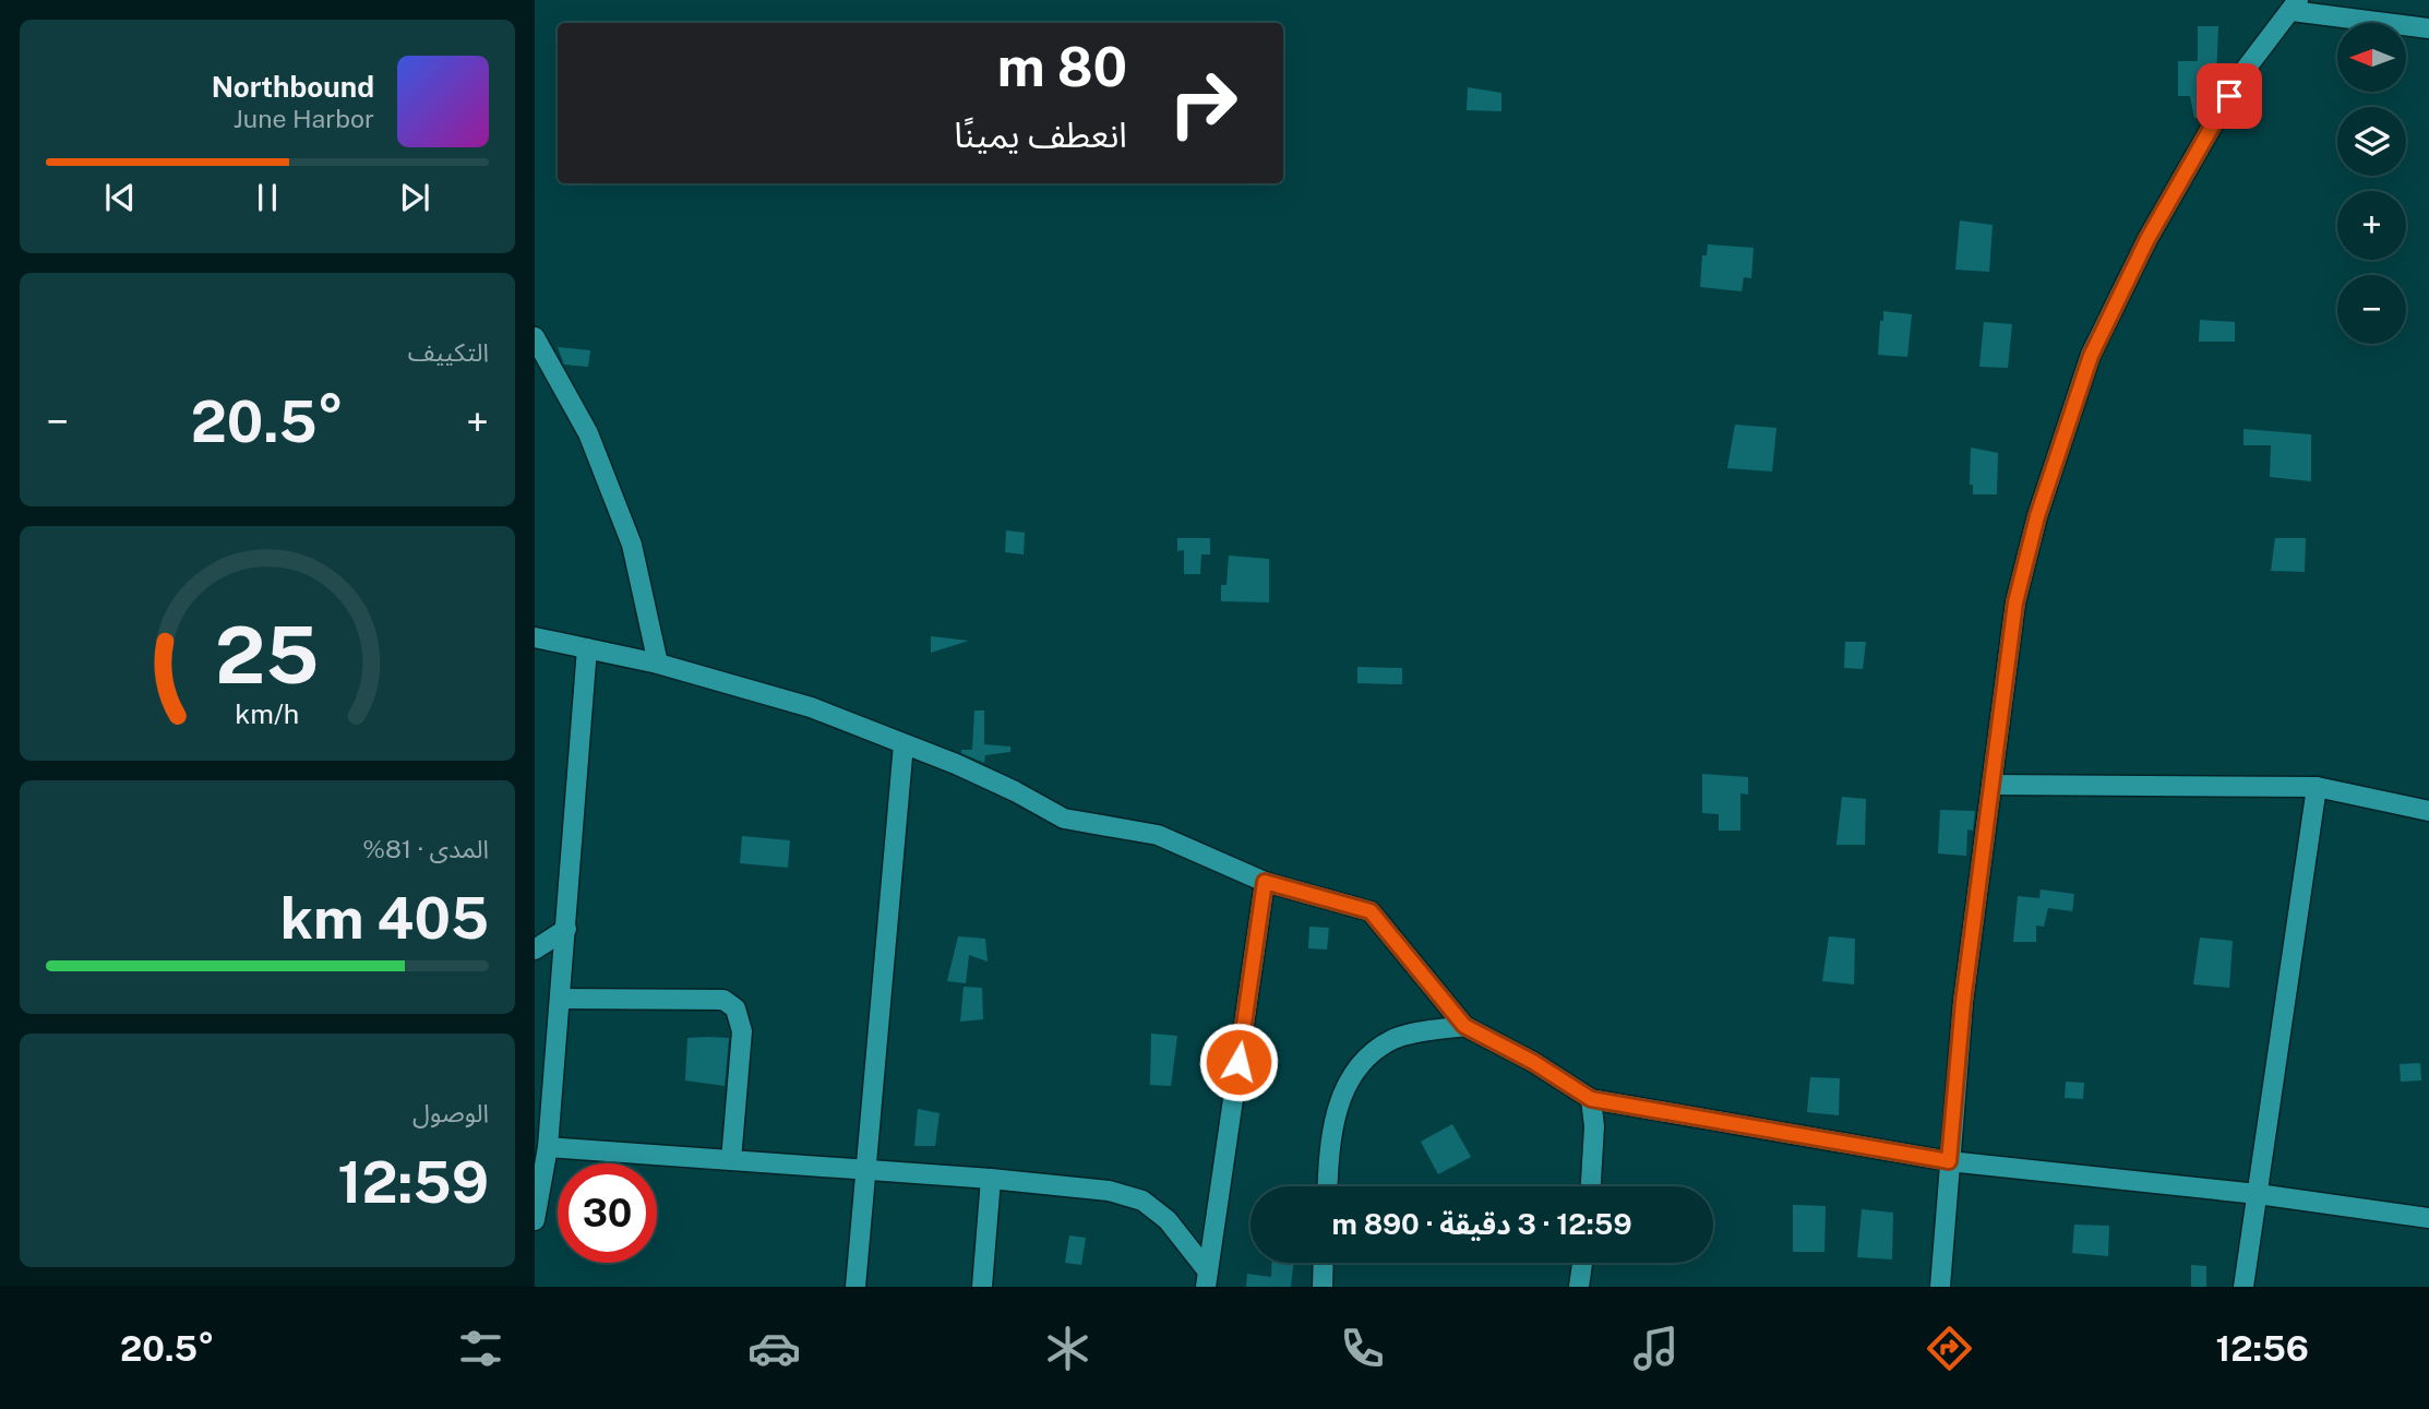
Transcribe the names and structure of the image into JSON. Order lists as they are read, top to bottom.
{
  "north": "left",
  "page": {
    "map_buttons": ["+", "−"],
    "turn": ["80 m", "انعطف يمينًا"],
    "song": ["Northbound", "June Harbor"],
    "tile": [
      "التكييف",
      ["المدى · 81%", "405 km"],
      ["الوصول", "12:59"]
    ],
    "heat": ["−", "20.5°", "+"],
    "limit": "30",
    "trip": "12:59 · 3 دقيقة · 890 m",
    "tabs": ["12:56", "20.5°"],
    "gauge": ["25", "km/h"]
  }
}
